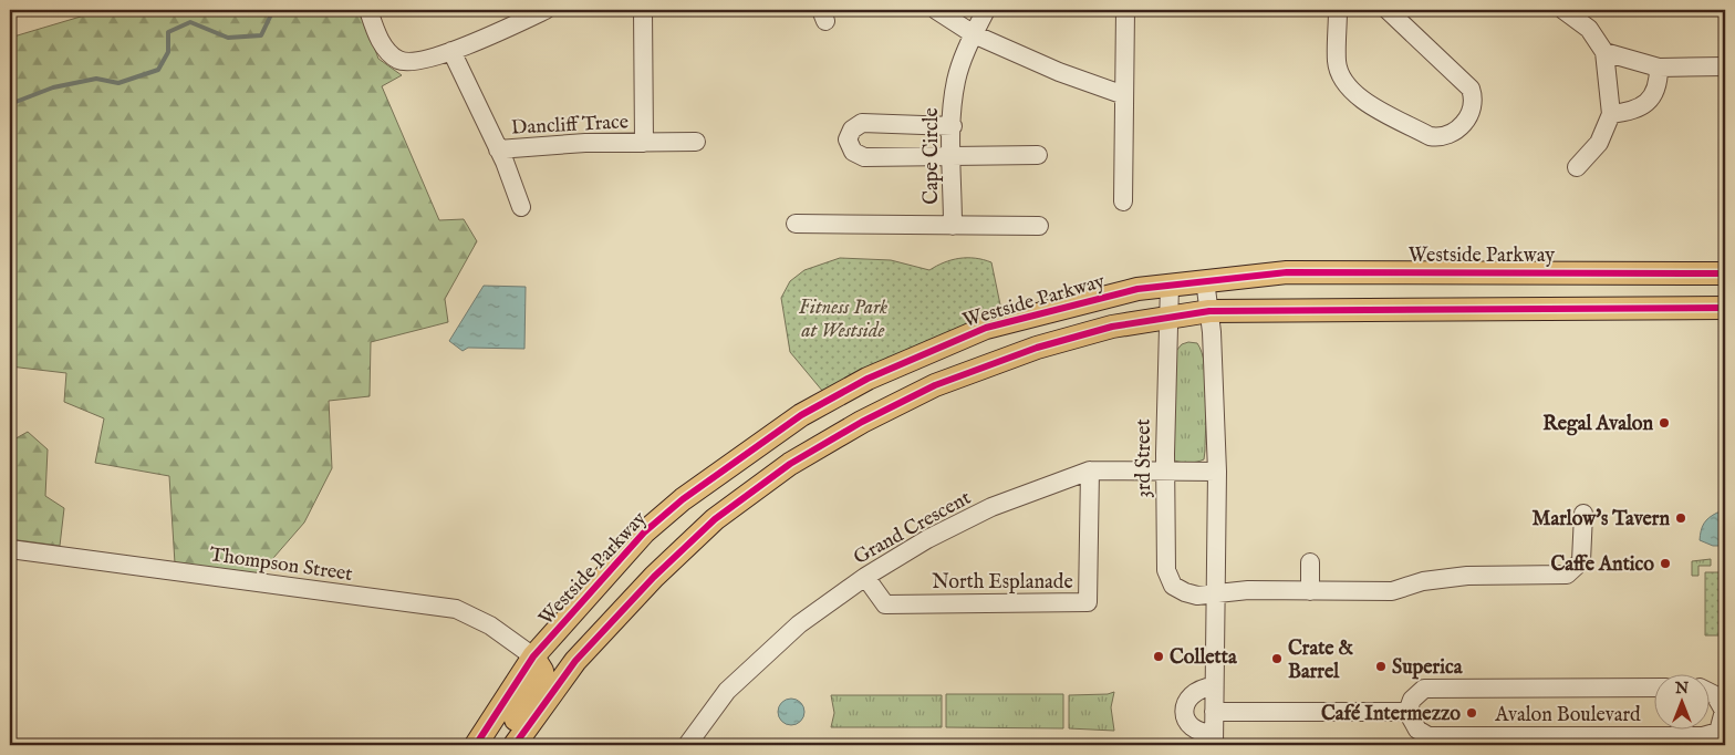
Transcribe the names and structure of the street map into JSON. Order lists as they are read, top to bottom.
{
  "streets": {
    "main road": ["Westside Parkway"],
    "street": [
      "Dancliff Trace",
      "Cape Circle",
      "3rd Street",
      "Grand Crescent",
      "Thompson Street",
      "North Esplanade",
      "Avalon Boulevard"
    ]
  },
  "crossings": [
    ["Westside Parkway", "3rd Street"],
    ["Westside Parkway", "Thompson Street"],
    ["3rd Street", "Grand Crescent"],
    ["Grand Crescent", "North Esplanade"]
  ],
  "parks": ["Fitness Park at Westside"],
  "places": [
    "Regal Avalon",
    "Marlow's Tavern",
    "Caffe Antico",
    "Colletta",
    "Crate & Barrel",
    "Superica",
    "Café Intermezzo"
  ],
  "north": "top"
}
